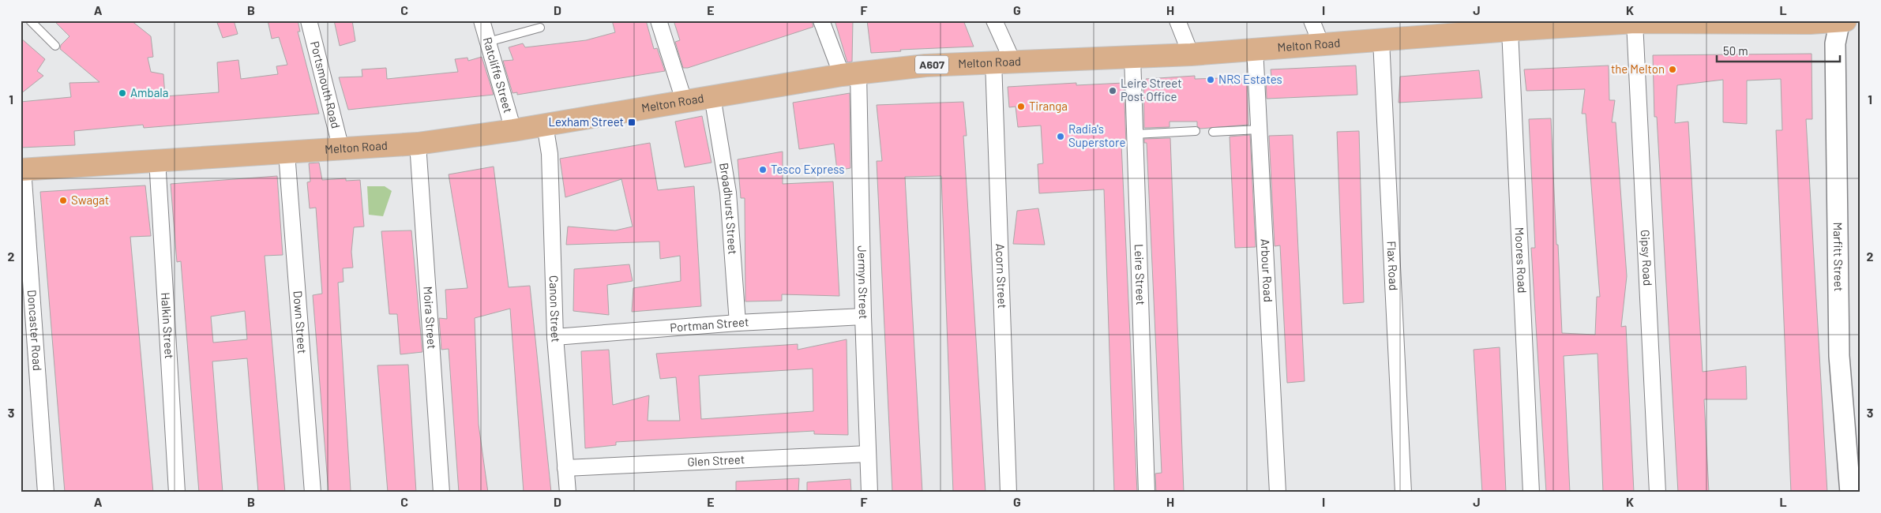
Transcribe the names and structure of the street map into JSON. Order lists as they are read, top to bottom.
{
  "streets": {
    "main road": ["Melton Road", "A607"],
    "street": [
      "Ratcliffe Street",
      "Portsmouth Road",
      "Broadhurst Street",
      "Marfitt Street",
      "Gipsy Road",
      "Moores Road",
      "Flax Road",
      "Arbour Road",
      "Leire Street",
      "Acorn Street",
      "Jermyn Street",
      "Canon Street",
      "Moira Street",
      "Down Street",
      "Portman Street",
      "Halkin Street",
      "Doncaster Road",
      "Glen Street"
    ]
  },
  "crossings": [
    ["Melton Road", "Ratcliffe Street"],
    ["Melton Road", "Portsmouth Road"],
    ["Melton Road", "Broadhurst Street"],
    ["Melton Road", "Marfitt Street"],
    ["Melton Road", "Gipsy Road"],
    ["Melton Road", "Moores Road"],
    ["Melton Road", "Flax Road"],
    ["Melton Road", "Arbour Road"],
    ["Melton Road", "Leire Street"],
    ["Melton Road", "Acorn Street"],
    ["Melton Road", "Jermyn Street"],
    ["Melton Road", "Canon Street"],
    ["Melton Road", "Moira Street"],
    ["Melton Road", "Down Street"],
    ["Melton Road", "Halkin Street"],
    ["Melton Road", "Doncaster Road"],
    ["Broadhurst Street", "Portman Street"],
    ["Jermyn Street", "Portman Street"],
    ["Jermyn Street", "Glen Street"],
    ["Canon Street", "Portman Street"],
    ["Canon Street", "Glen Street"]
  ],
  "places": {
    "other": [
      "the Melton",
      "NRS Estates",
      "Leire Street Post Office",
      "Ambala",
      "Tiranga",
      "Radia's Superstore",
      "Tesco Express",
      "Swagat"
    ],
    "transit": ["Lexham Street"]
  },
  "scale_bar": "50 m",
  "grid": {
    "columns": [
      "A",
      "B",
      "C",
      "D",
      "E",
      "F",
      "G",
      "H",
      "I",
      "J",
      "K",
      "L"
    ],
    "rows": ["1", "2", "3"]
  }
}
